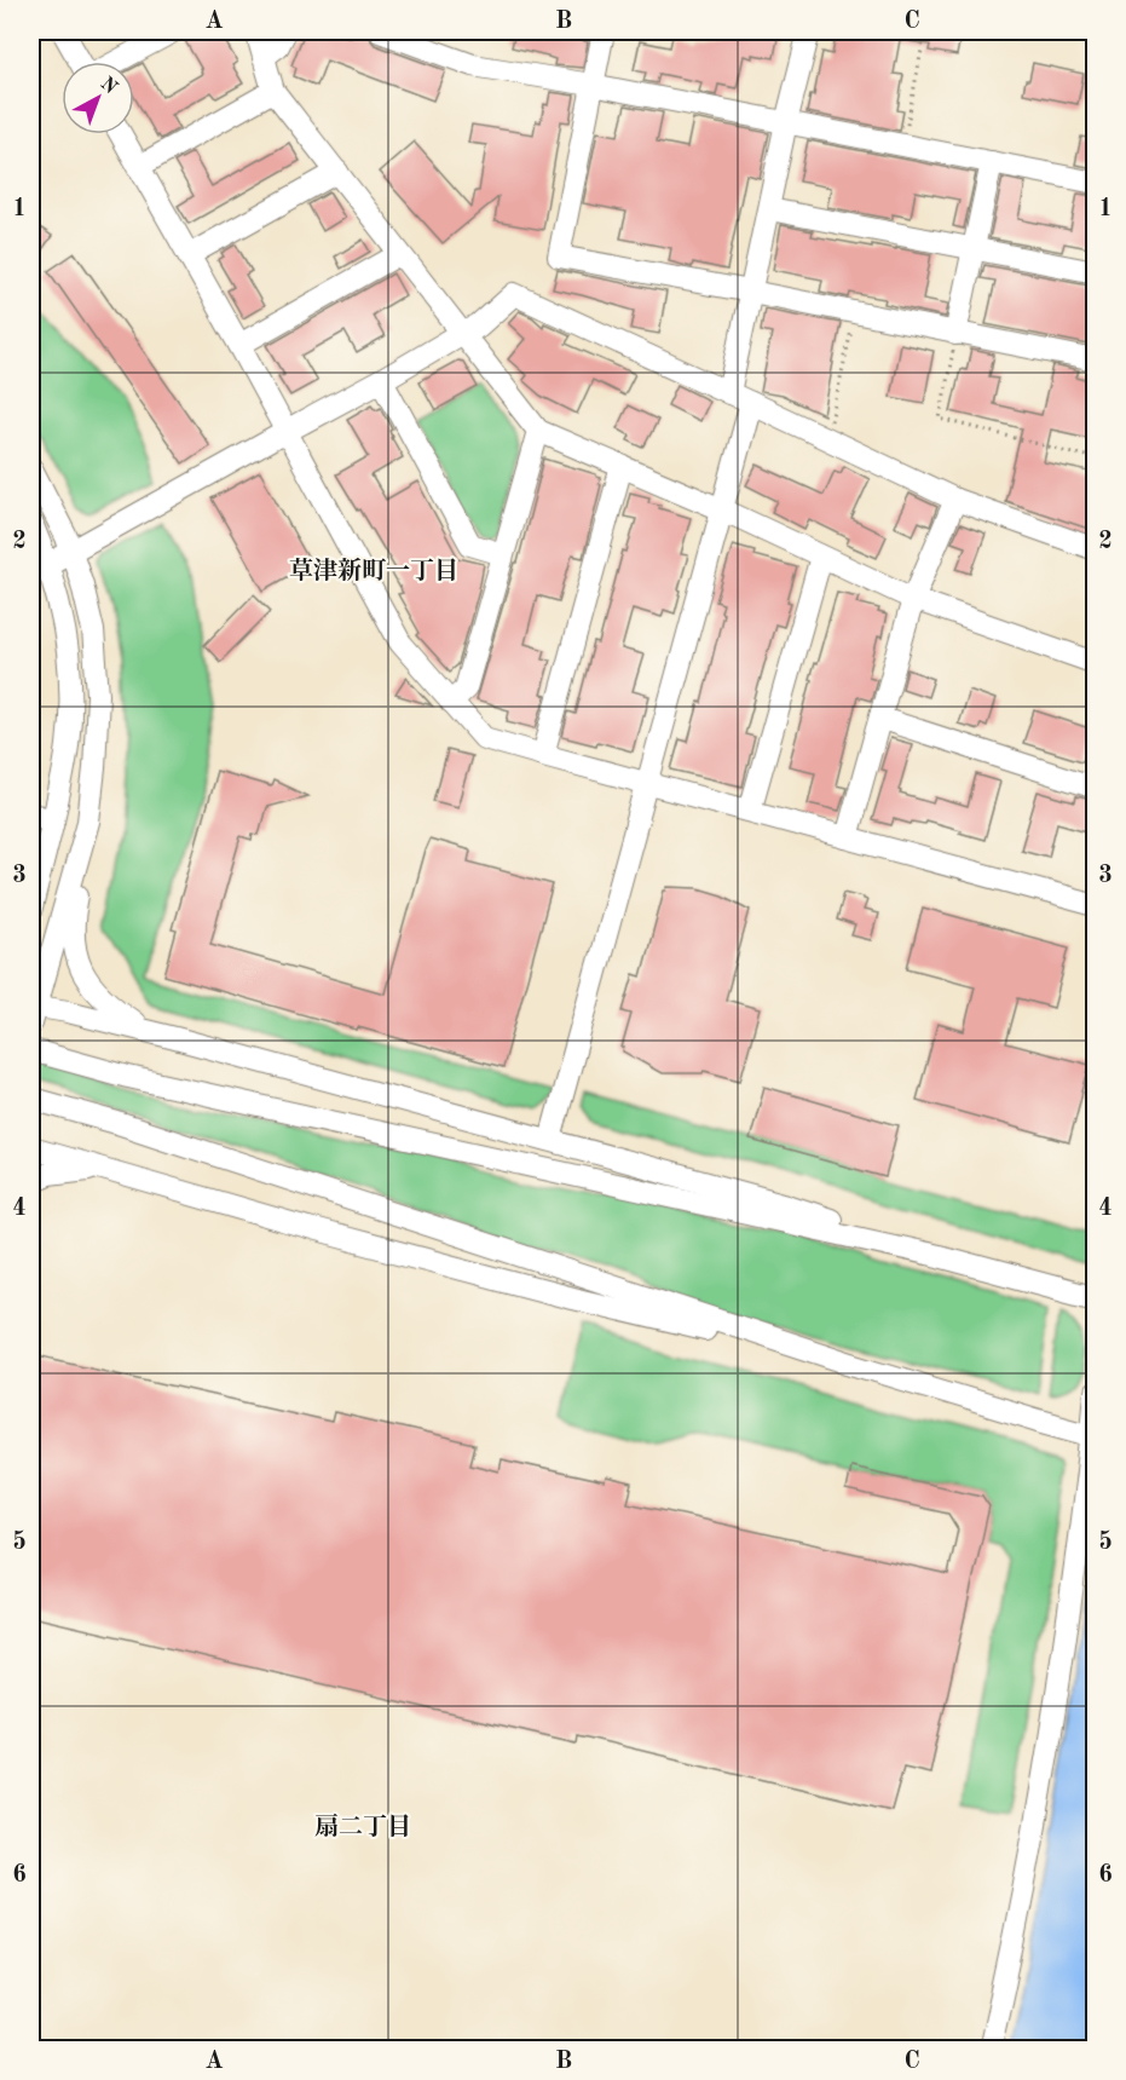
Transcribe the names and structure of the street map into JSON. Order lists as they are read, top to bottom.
{
  "districts": ["草津新町一丁目", "扇二丁目"],
  "north": "top right",
  "grid": {
    "columns": ["A", "B", "C"],
    "rows": [
      "1",
      "2",
      "3",
      "4",
      "5",
      "6"
    ]
  }
}
